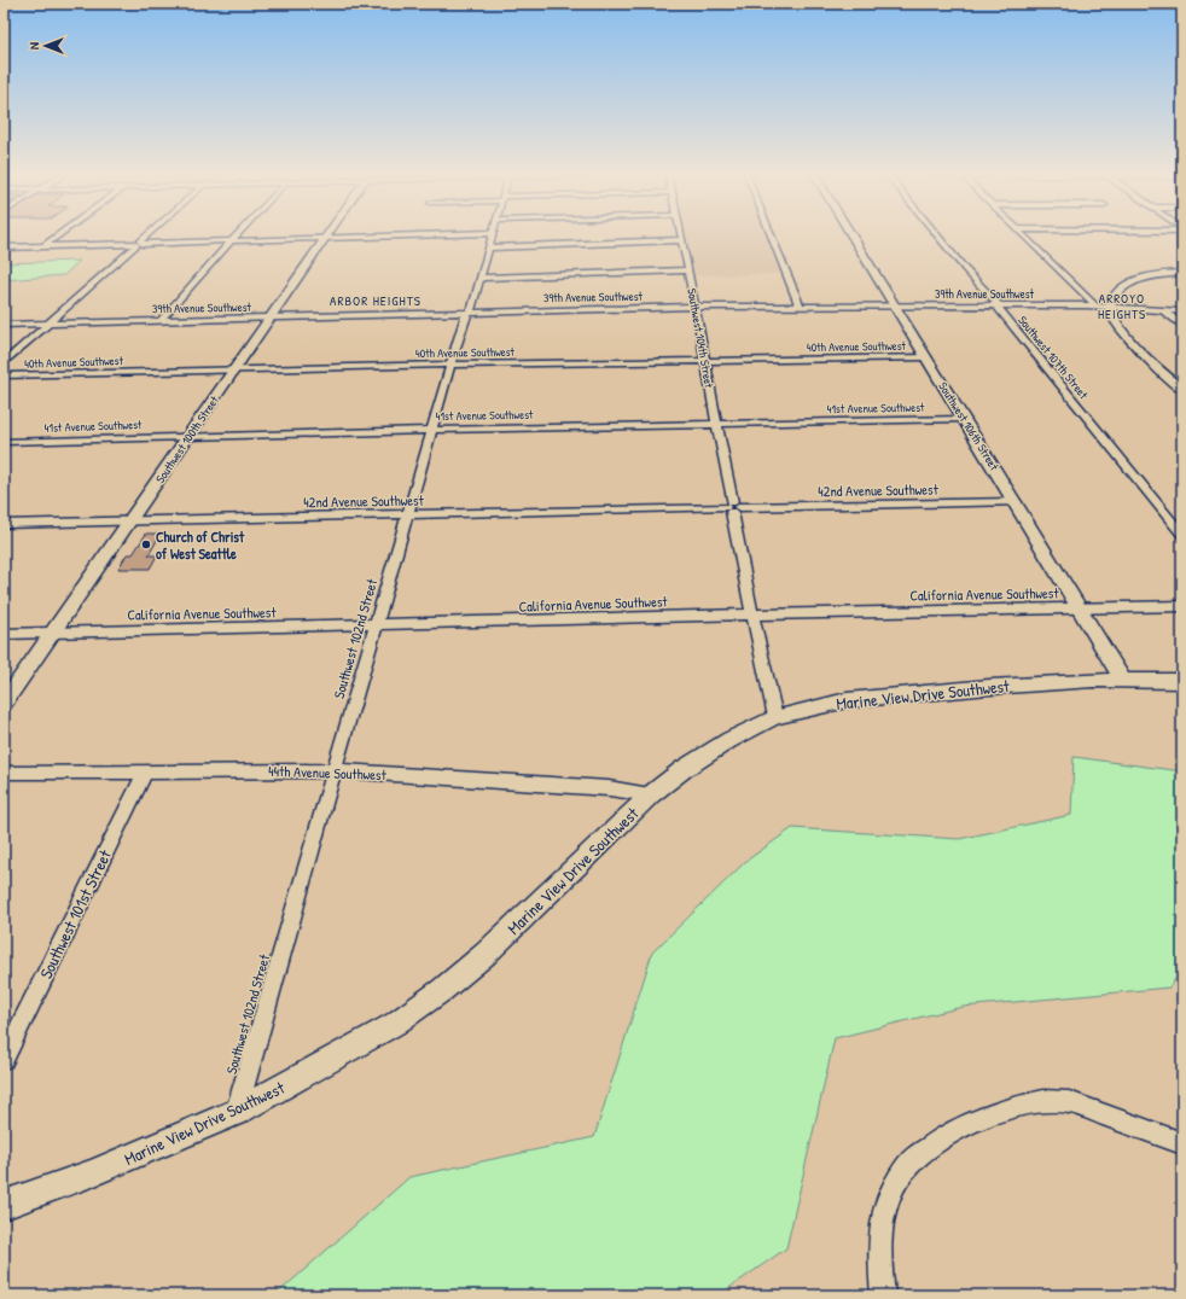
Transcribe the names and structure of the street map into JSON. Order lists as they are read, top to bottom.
{
  "streets": {
    "street": [
      "39th Avenue Southwest",
      "Southwest 104th Street",
      "40th Avenue Southwest",
      "Southwest 107th Street",
      "41st Avenue Southwest",
      "Southwest 106th Street",
      "Southwest 100th Street",
      "42nd Avenue Southwest",
      "California Avenue Southwest",
      "Southwest 102nd Street",
      "Marine View Drive Southwest",
      "44th Avenue Southwest",
      "Southwest 101st Street"
    ]
  },
  "crossings": [
    ["39th Avenue Southwest", "Southwest 104th Street"],
    ["39th Avenue Southwest", "Southwest 107th Street"],
    ["39th Avenue Southwest", "Southwest 106th Street"],
    ["39th Avenue Southwest", "Southwest 100th Street"],
    ["39th Avenue Southwest", "Southwest 102nd Street"],
    ["Southwest 104th Street", "40th Avenue Southwest"],
    ["Southwest 104th Street", "41st Avenue Southwest"],
    ["Southwest 104th Street", "42nd Avenue Southwest"],
    ["Southwest 104th Street", "California Avenue Southwest"],
    ["Southwest 104th Street", "Marine View Drive Southwest"],
    ["40th Avenue Southwest", "Southwest 106th Street"],
    ["40th Avenue Southwest", "Southwest 100th Street"],
    ["40th Avenue Southwest", "Southwest 102nd Street"],
    ["41st Avenue Southwest", "Southwest 106th Street"],
    ["41st Avenue Southwest", "Southwest 100th Street"],
    ["41st Avenue Southwest", "Southwest 102nd Street"],
    ["Southwest 106th Street", "42nd Avenue Southwest"],
    ["Southwest 106th Street", "California Avenue Southwest"],
    ["Southwest 106th Street", "Marine View Drive Southwest"],
    ["Southwest 100th Street", "42nd Avenue Southwest"],
    ["Southwest 100th Street", "California Avenue Southwest"],
    ["42nd Avenue Southwest", "Southwest 102nd Street"],
    ["California Avenue Southwest", "Southwest 102nd Street"],
    ["Southwest 102nd Street", "Marine View Drive Southwest"],
    ["Southwest 102nd Street", "44th Avenue Southwest"],
    ["Marine View Drive Southwest", "44th Avenue Southwest"],
    ["44th Avenue Southwest", "Southwest 101st Street"]
  ],
  "districts": ["ARROYO HEIGHTS", "ARBOR HEIGHTS"],
  "places": ["Church of Christ of West Seattle"],
  "north": "left"
}
